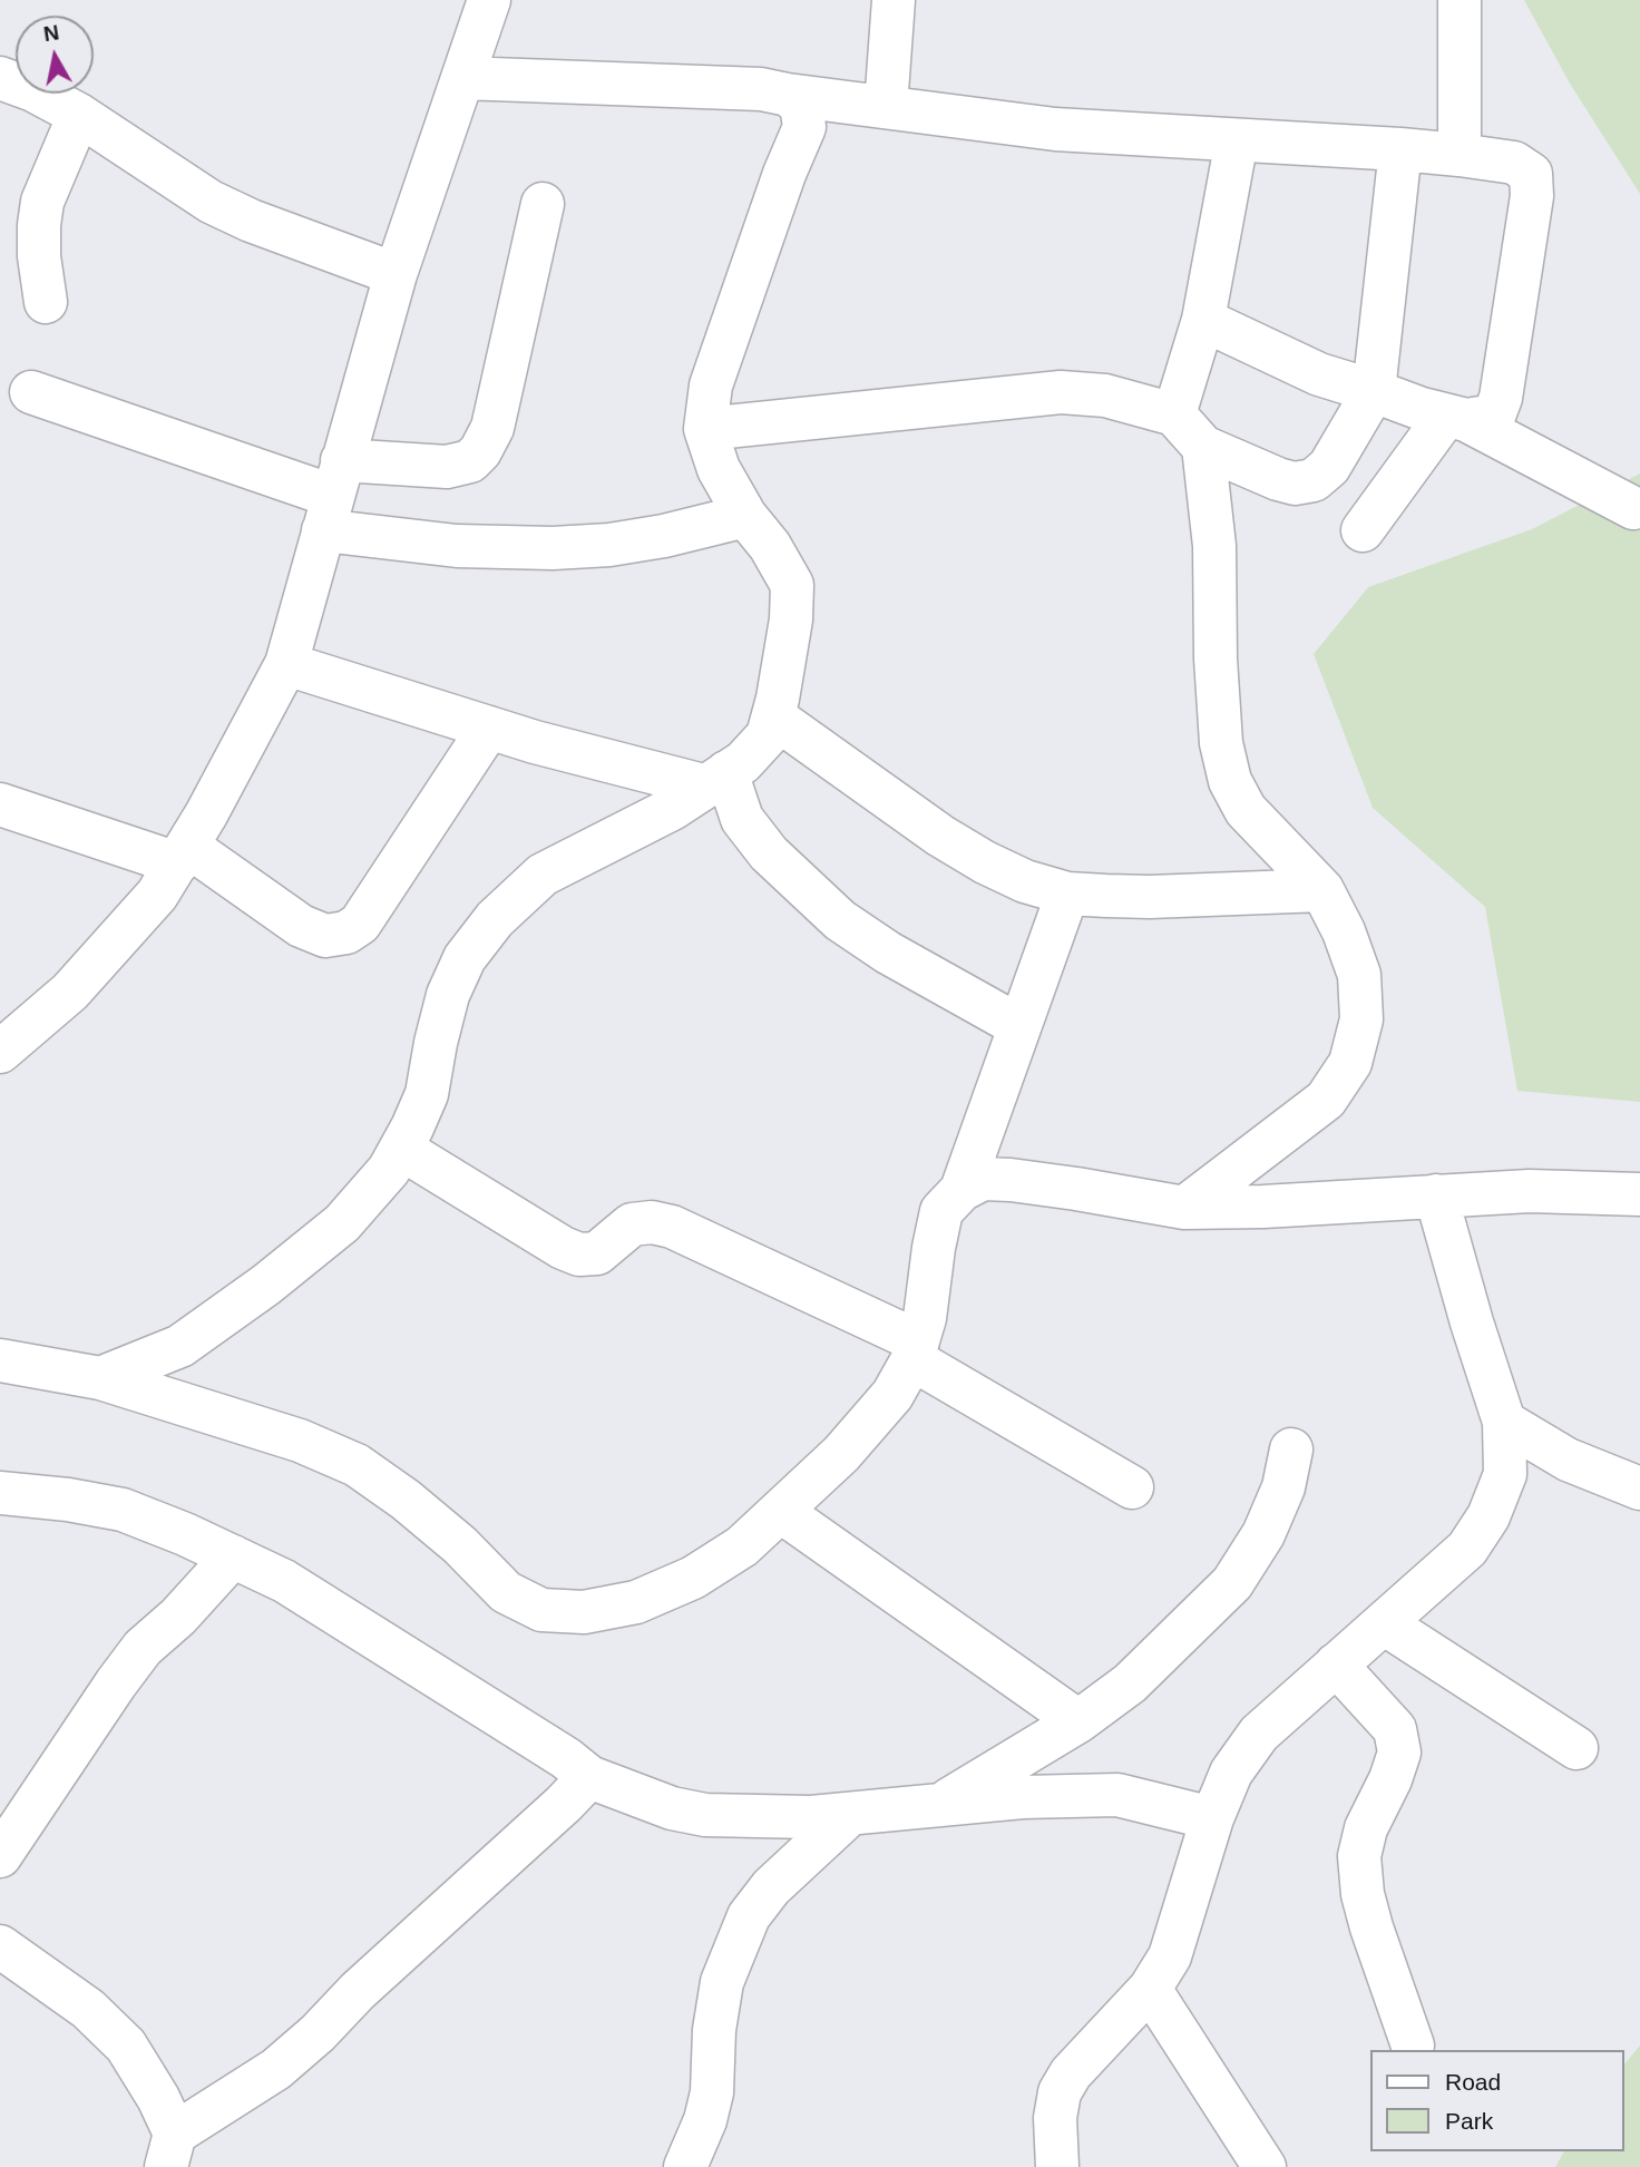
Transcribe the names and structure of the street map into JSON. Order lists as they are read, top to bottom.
{
  "legend": ["Road", "Park"],
  "north": "top"
}
